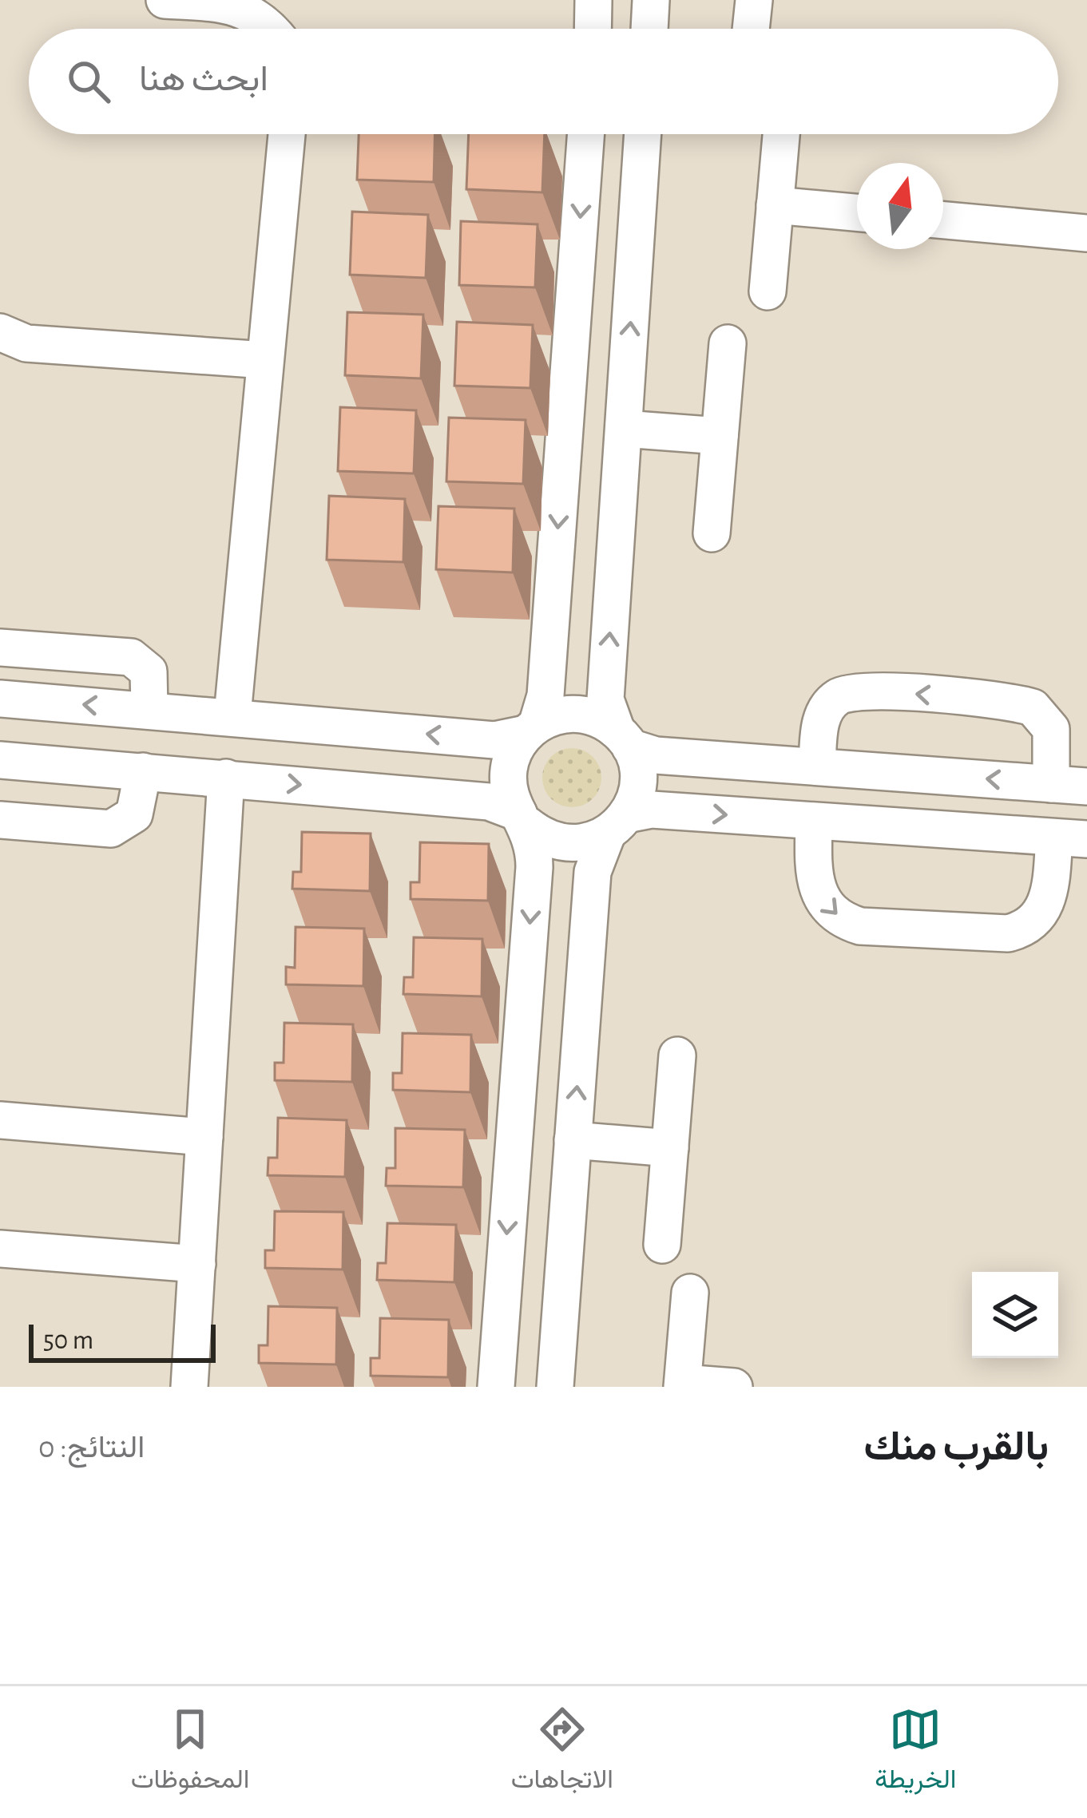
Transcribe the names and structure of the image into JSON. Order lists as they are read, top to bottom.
{
  "scale_bar": "50 m",
  "north": "top",
  "page": {
    "search": "ابحث هنا",
    "scale": "50 m",
    "heading": ["بالقرب منك", "النتائج: 0"],
    "nav": ["الخريطة", "الاتجاهات", "المحفوظات"]
  }
}
